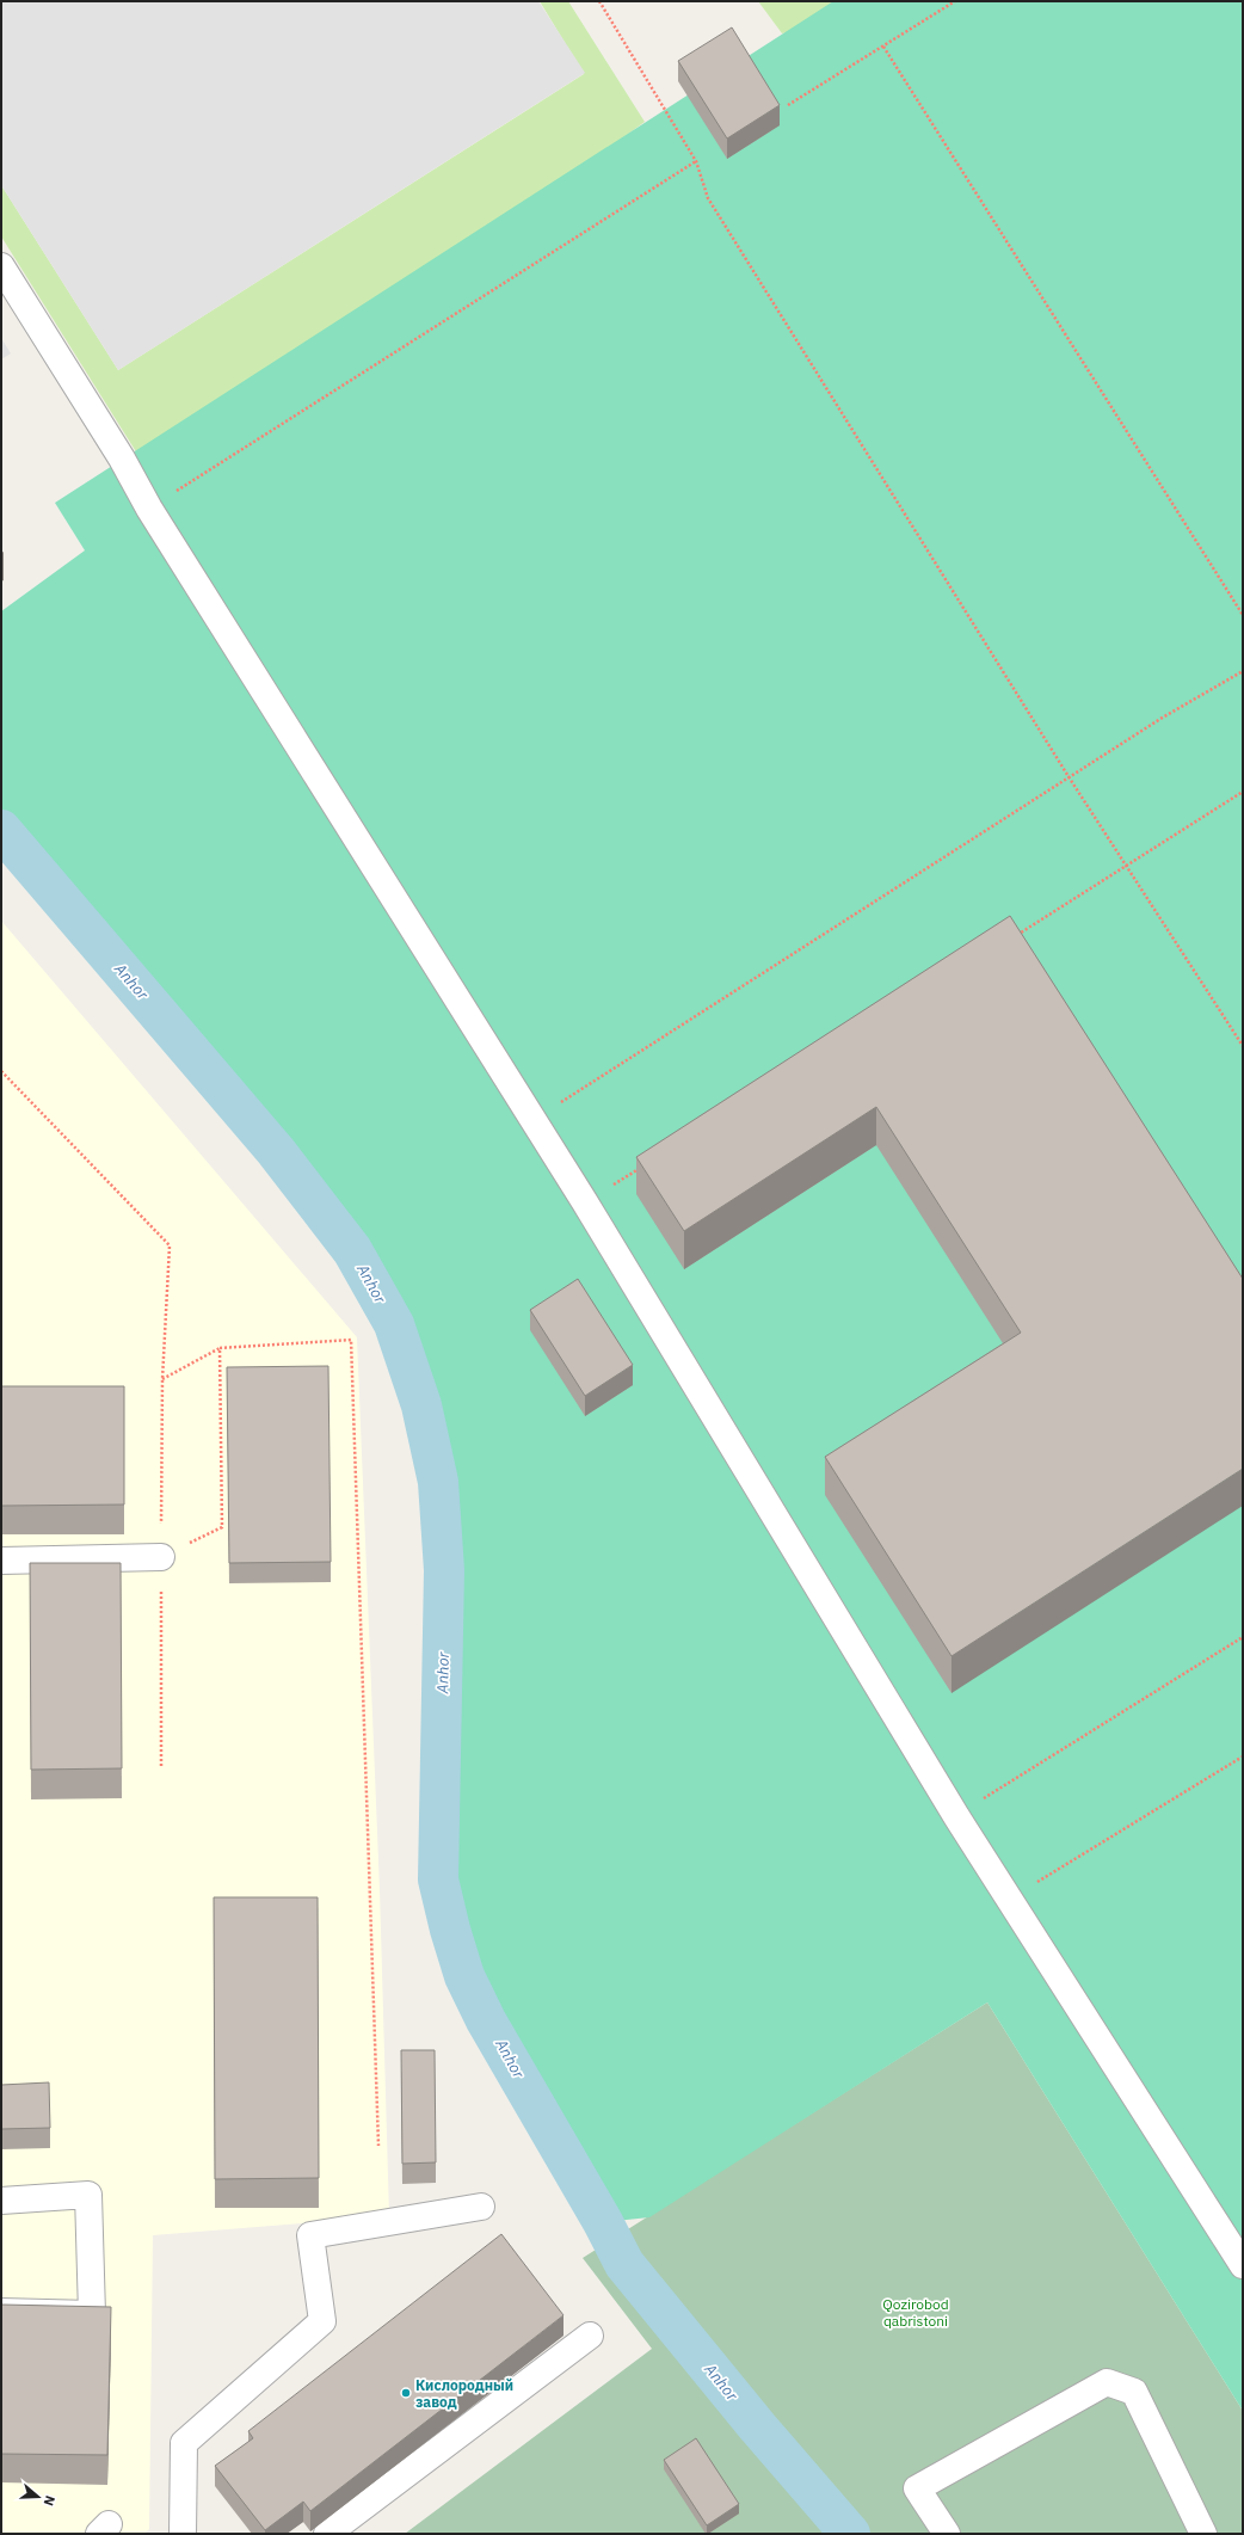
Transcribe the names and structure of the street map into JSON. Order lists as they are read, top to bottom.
{
  "water": ["Anhor"],
  "parks": ["Qozirobod qabristoni"],
  "places": ["Кислородный завод"],
  "north": "right"
}
